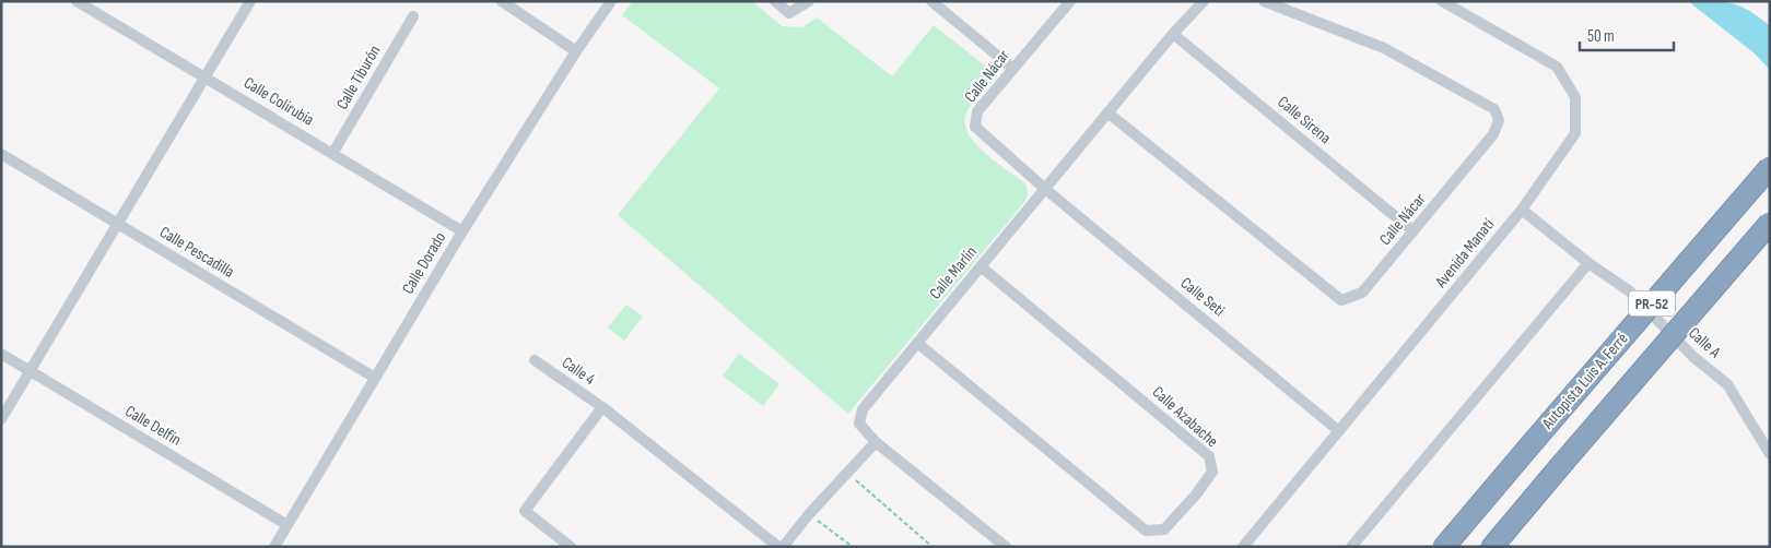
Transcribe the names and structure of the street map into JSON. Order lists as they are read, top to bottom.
{
  "streets": {
    "highway": ["PR-52", "Autopista Luis A. Ferré"],
    "street": [
      "Calle Nácar",
      "Calle Tiburón",
      "Calle Colirubia",
      "Calle Sirena",
      "Calle Pescadilla",
      "Avenida Manatí",
      "Calle Dorado",
      "Calle Marlín",
      "Calle Seti",
      "Calle A",
      "Calle 4",
      "Calle Azabache",
      "Calle Delfín"
    ]
  },
  "crossings": [
    ["Calle Nácar", "Calle Sirena"],
    ["Calle Nácar", "Calle Marlín"],
    ["Calle Nácar", "Calle Seti"],
    ["Calle Tiburón", "Calle Colirubia"],
    ["Calle Colirubia", "Calle Dorado"],
    ["Calle Sirena", "Calle Marlín"],
    ["Calle Pescadilla", "Calle Dorado"],
    ["Avenida Manatí", "Calle Seti"],
    ["Avenida Manatí", "Calle A"],
    ["Calle Dorado", "Calle Delfín"],
    ["Calle Marlín", "Calle Seti"],
    ["Calle Marlín", "Calle Azabache"]
  ],
  "scale_bar": "50 m"
}
